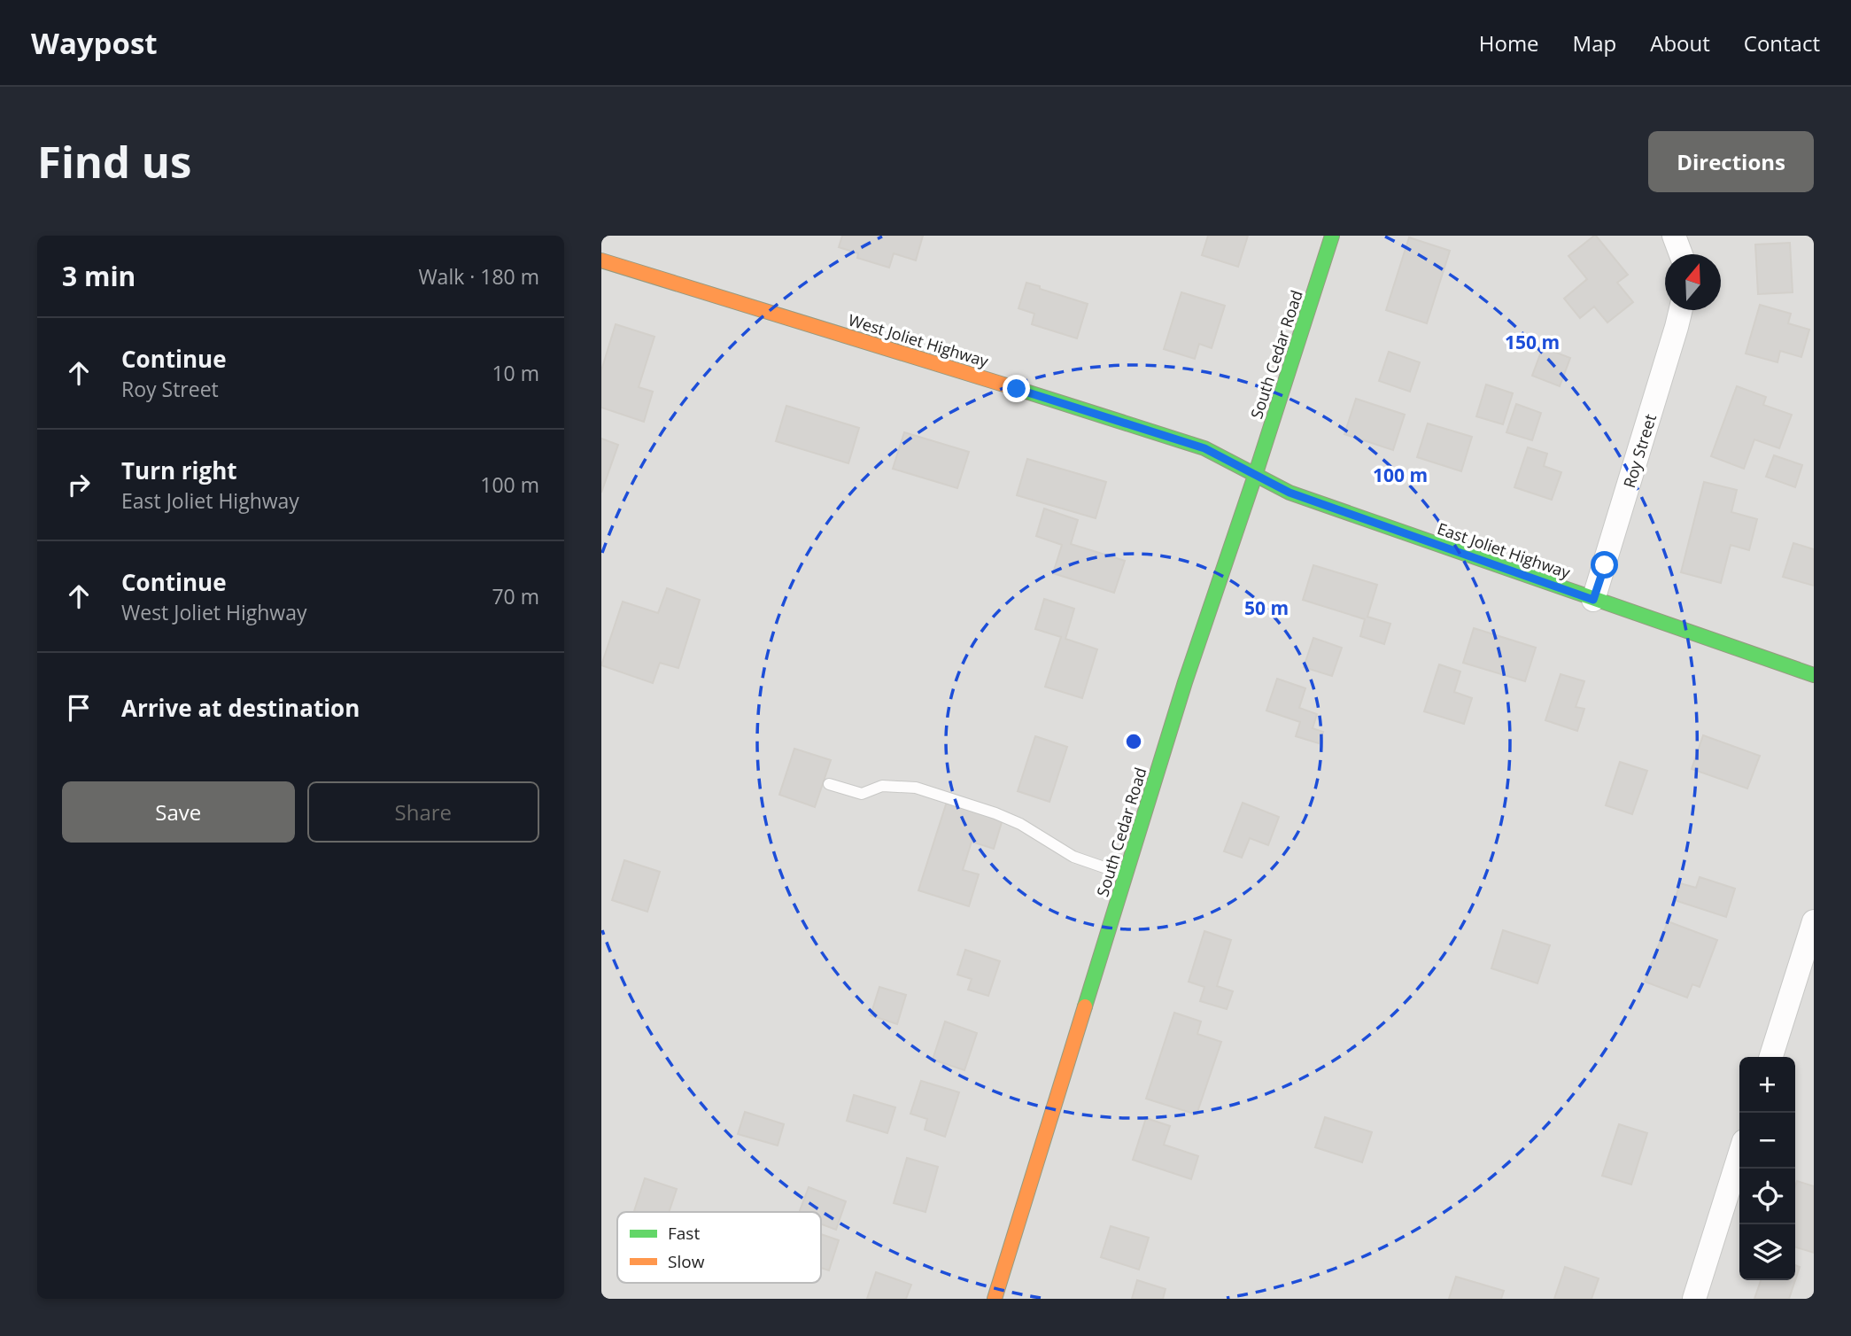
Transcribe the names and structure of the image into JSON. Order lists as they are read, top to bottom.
{
  "streets": {
    "street": [
      "West Joliet Highway",
      "South Cedar Road",
      "Roy Street",
      "East Joliet Highway"
    ]
  },
  "crossings": [
    ["West Joliet Highway", "South Cedar Road"],
    ["West Joliet Highway", "East Joliet Highway"],
    ["South Cedar Road", "East Joliet Highway"],
    ["Roy Street", "East Joliet Highway"]
  ],
  "legend": ["Fast", "Slow"],
  "north": "top",
  "page": {
    "header": "Waypost",
    "nav": [
      "Home",
      "Map",
      "About",
      "Contact"
    ],
    "buttons": [
      "Directions",
      ["Save", "Share"]
    ],
    "title": "Find us",
    "heading": ["3 min", "Walk · 180 m"],
    "list": [
      ["Continue", "Roy Street", "10 m"],
      ["Turn right", "East Joliet Highway", "100 m"],
      ["Continue", "West Joliet Highway", "70 m"],
      "Arrive at destination"
    ],
    "map_buttons": ["+", "−"]
  },
  "rings": ["150 m", "100 m", "50 m"]
}
